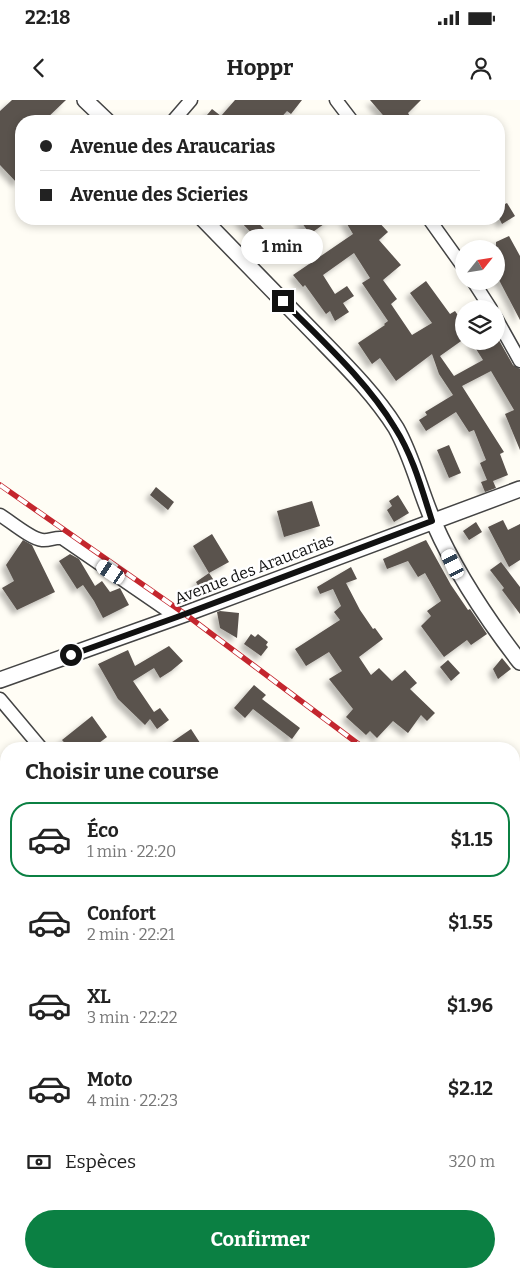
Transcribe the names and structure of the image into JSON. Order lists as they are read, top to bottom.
{
  "streets": {
    "street": ["Avenue des Araucarias"]
  },
  "north": "top right",
  "page": {
    "status": "22:18",
    "header": "Hoppr",
    "banner": ["Avenue des Araucarias", "Avenue des Scieries"],
    "bubble": "1 min",
    "heading": "Choisir une course",
    "list": [
      {
        "name": "Éco",
        "note": "1 min · 22:20",
        "value": "$1.15"
      },
      {
        "name": "Confort",
        "note": "2 min · 22:21",
        "value": "$1.55"
      },
      {
        "name": "XL",
        "note": "3 min · 22:22",
        "value": "$1.96"
      },
      {
        "name": "Moto",
        "note": "4 min · 22:23",
        "value": "$2.12"
      }
    ],
    "pay": ["Espèces", "320 m"],
    "buttons": "Confirmer"
  }
}
